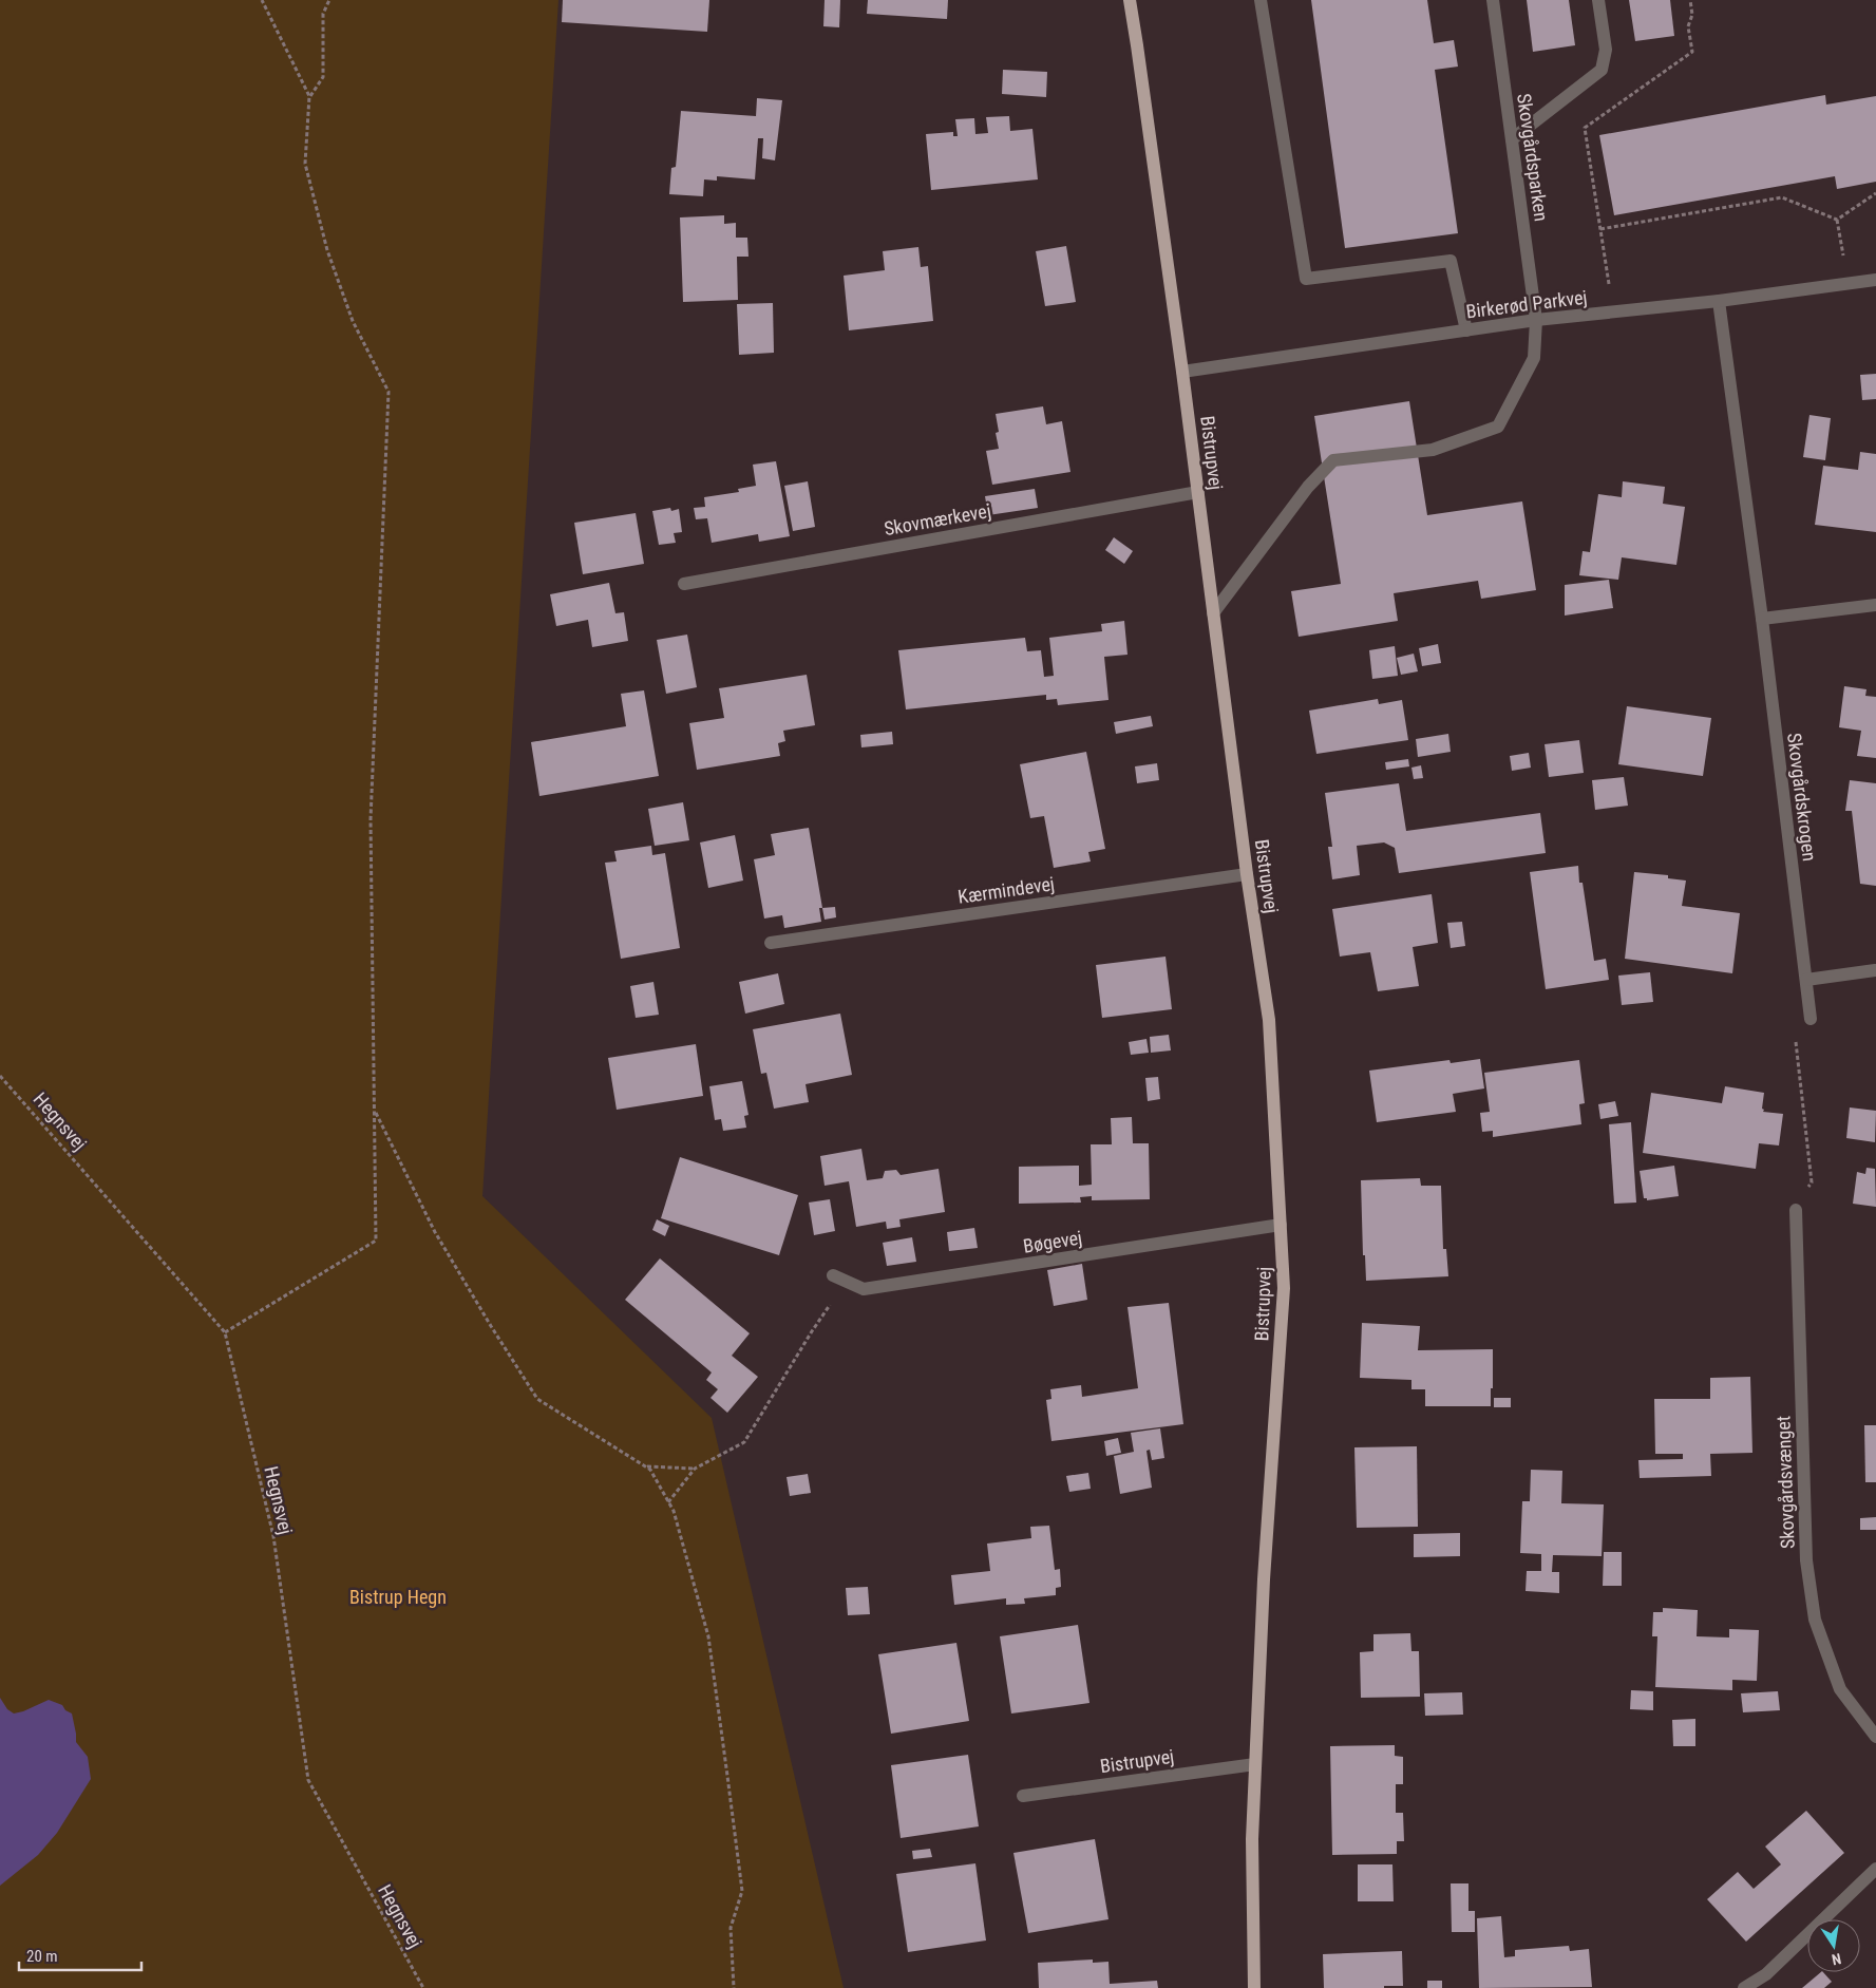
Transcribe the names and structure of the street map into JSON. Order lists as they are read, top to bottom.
{
  "streets": {
    "main road": ["Bistrupvej"],
    "street": [
      "Skovgårdsparken",
      "Birkerød Parkvej",
      "Skovmærkevej",
      "Skovgårdskrogen",
      "Kærmindevej",
      "Bøgevej",
      "Skovgårdsvænget"
    ],
    "path": ["Hegnsvej"]
  },
  "crossings": [
    ["Skovgårdsparken", "Birkerød Parkvej"],
    ["Skovgårdsparken", "Bistrupvej"],
    ["Birkerød Parkvej", "Bistrupvej"],
    ["Birkerød Parkvej", "Skovgårdskrogen"],
    ["Bistrupvej", "Skovmærkevej"],
    ["Bistrupvej", "Kærmindevej"],
    ["Bistrupvej", "Bøgevej"]
  ],
  "parks": ["Bistrup Hegn"],
  "scale_bar": "20 m",
  "north": "bottom"
}
